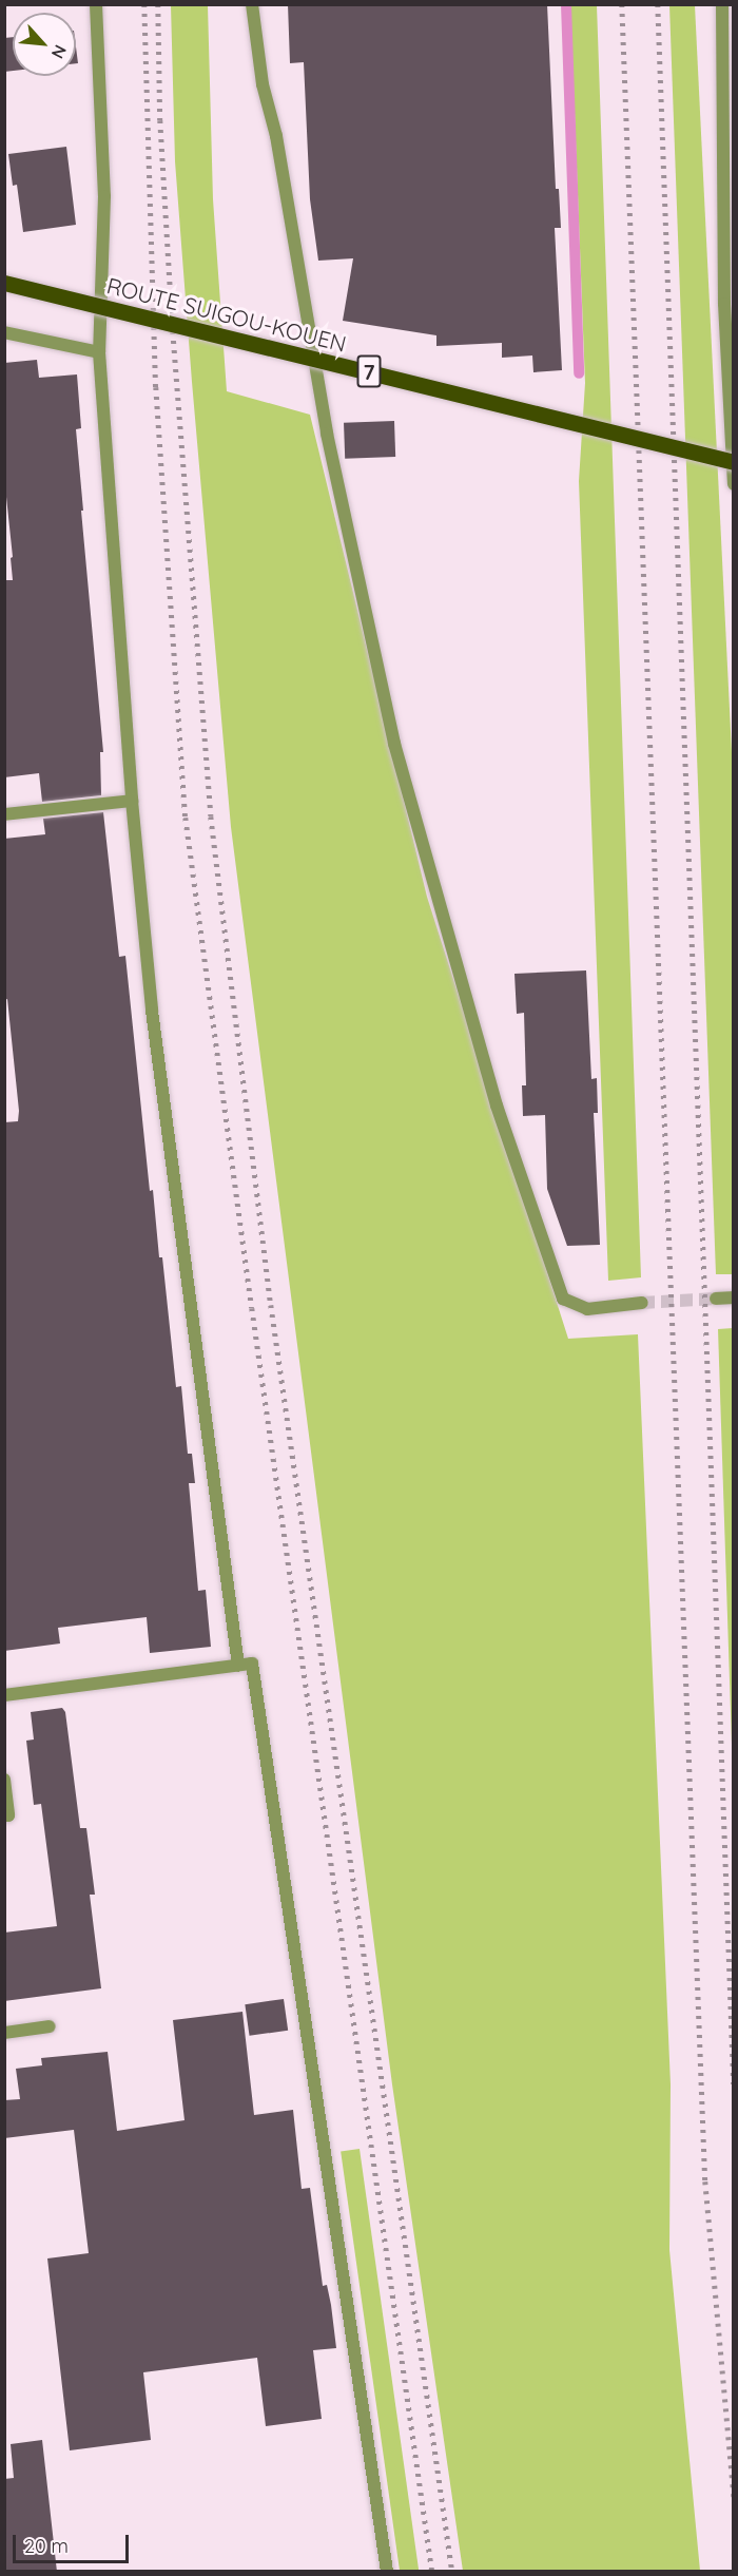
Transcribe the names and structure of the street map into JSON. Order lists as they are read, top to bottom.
{
  "streets": {
    "main road": ["ROUTE SUIGOU-KOUEN", "7"]
  },
  "scale_bar": "20 m",
  "north": "bottom right"
}
